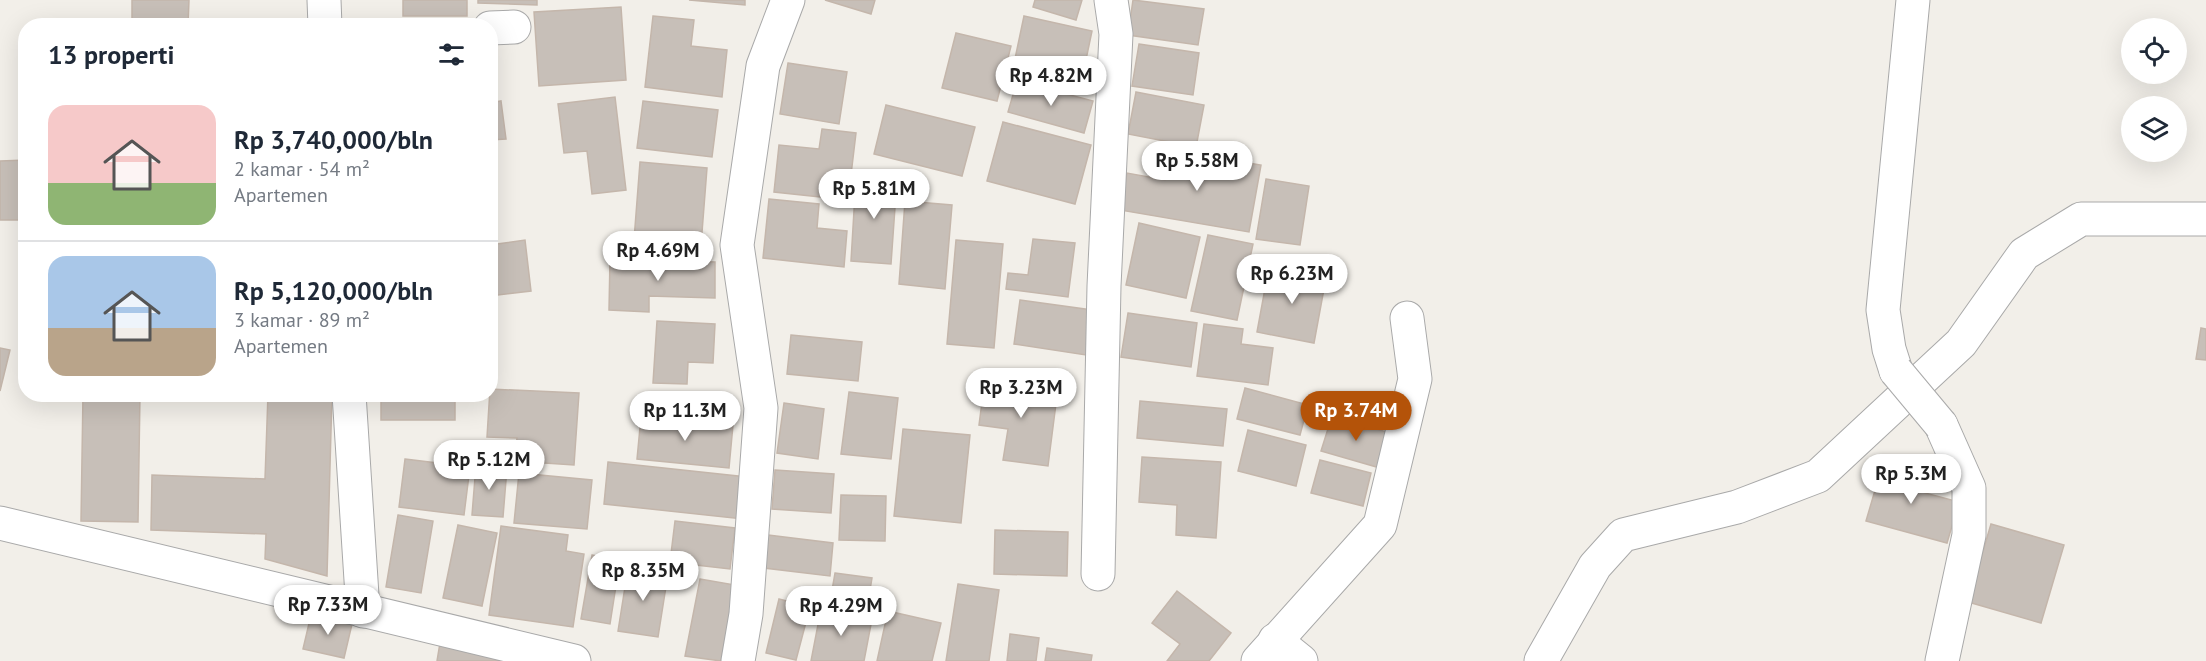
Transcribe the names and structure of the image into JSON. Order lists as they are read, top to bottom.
{
  "page": {
    "heading": "13 properti",
    "price": [
      "Rp 4.82M",
      "Rp 5.58M",
      "Rp 5.81M",
      "Rp 4.69M",
      "Rp 6.23M",
      "Rp 3.23M",
      "Rp 11.3M",
      "Rp 3.74M",
      "Rp 5.12M",
      "Rp 5.3M",
      "Rp 8.35M",
      "Rp 7.33M",
      "Rp 4.29M"
    ],
    "list": [
      {
        "name": "Rp 3,740,000/bln",
        "note": "2 kamar · 54 m² · Apartemen"
      },
      {
        "name": "Rp 5,120,000/bln",
        "note": "3 kamar · 89 m² · Apartemen"
      }
    ]
  }
}
